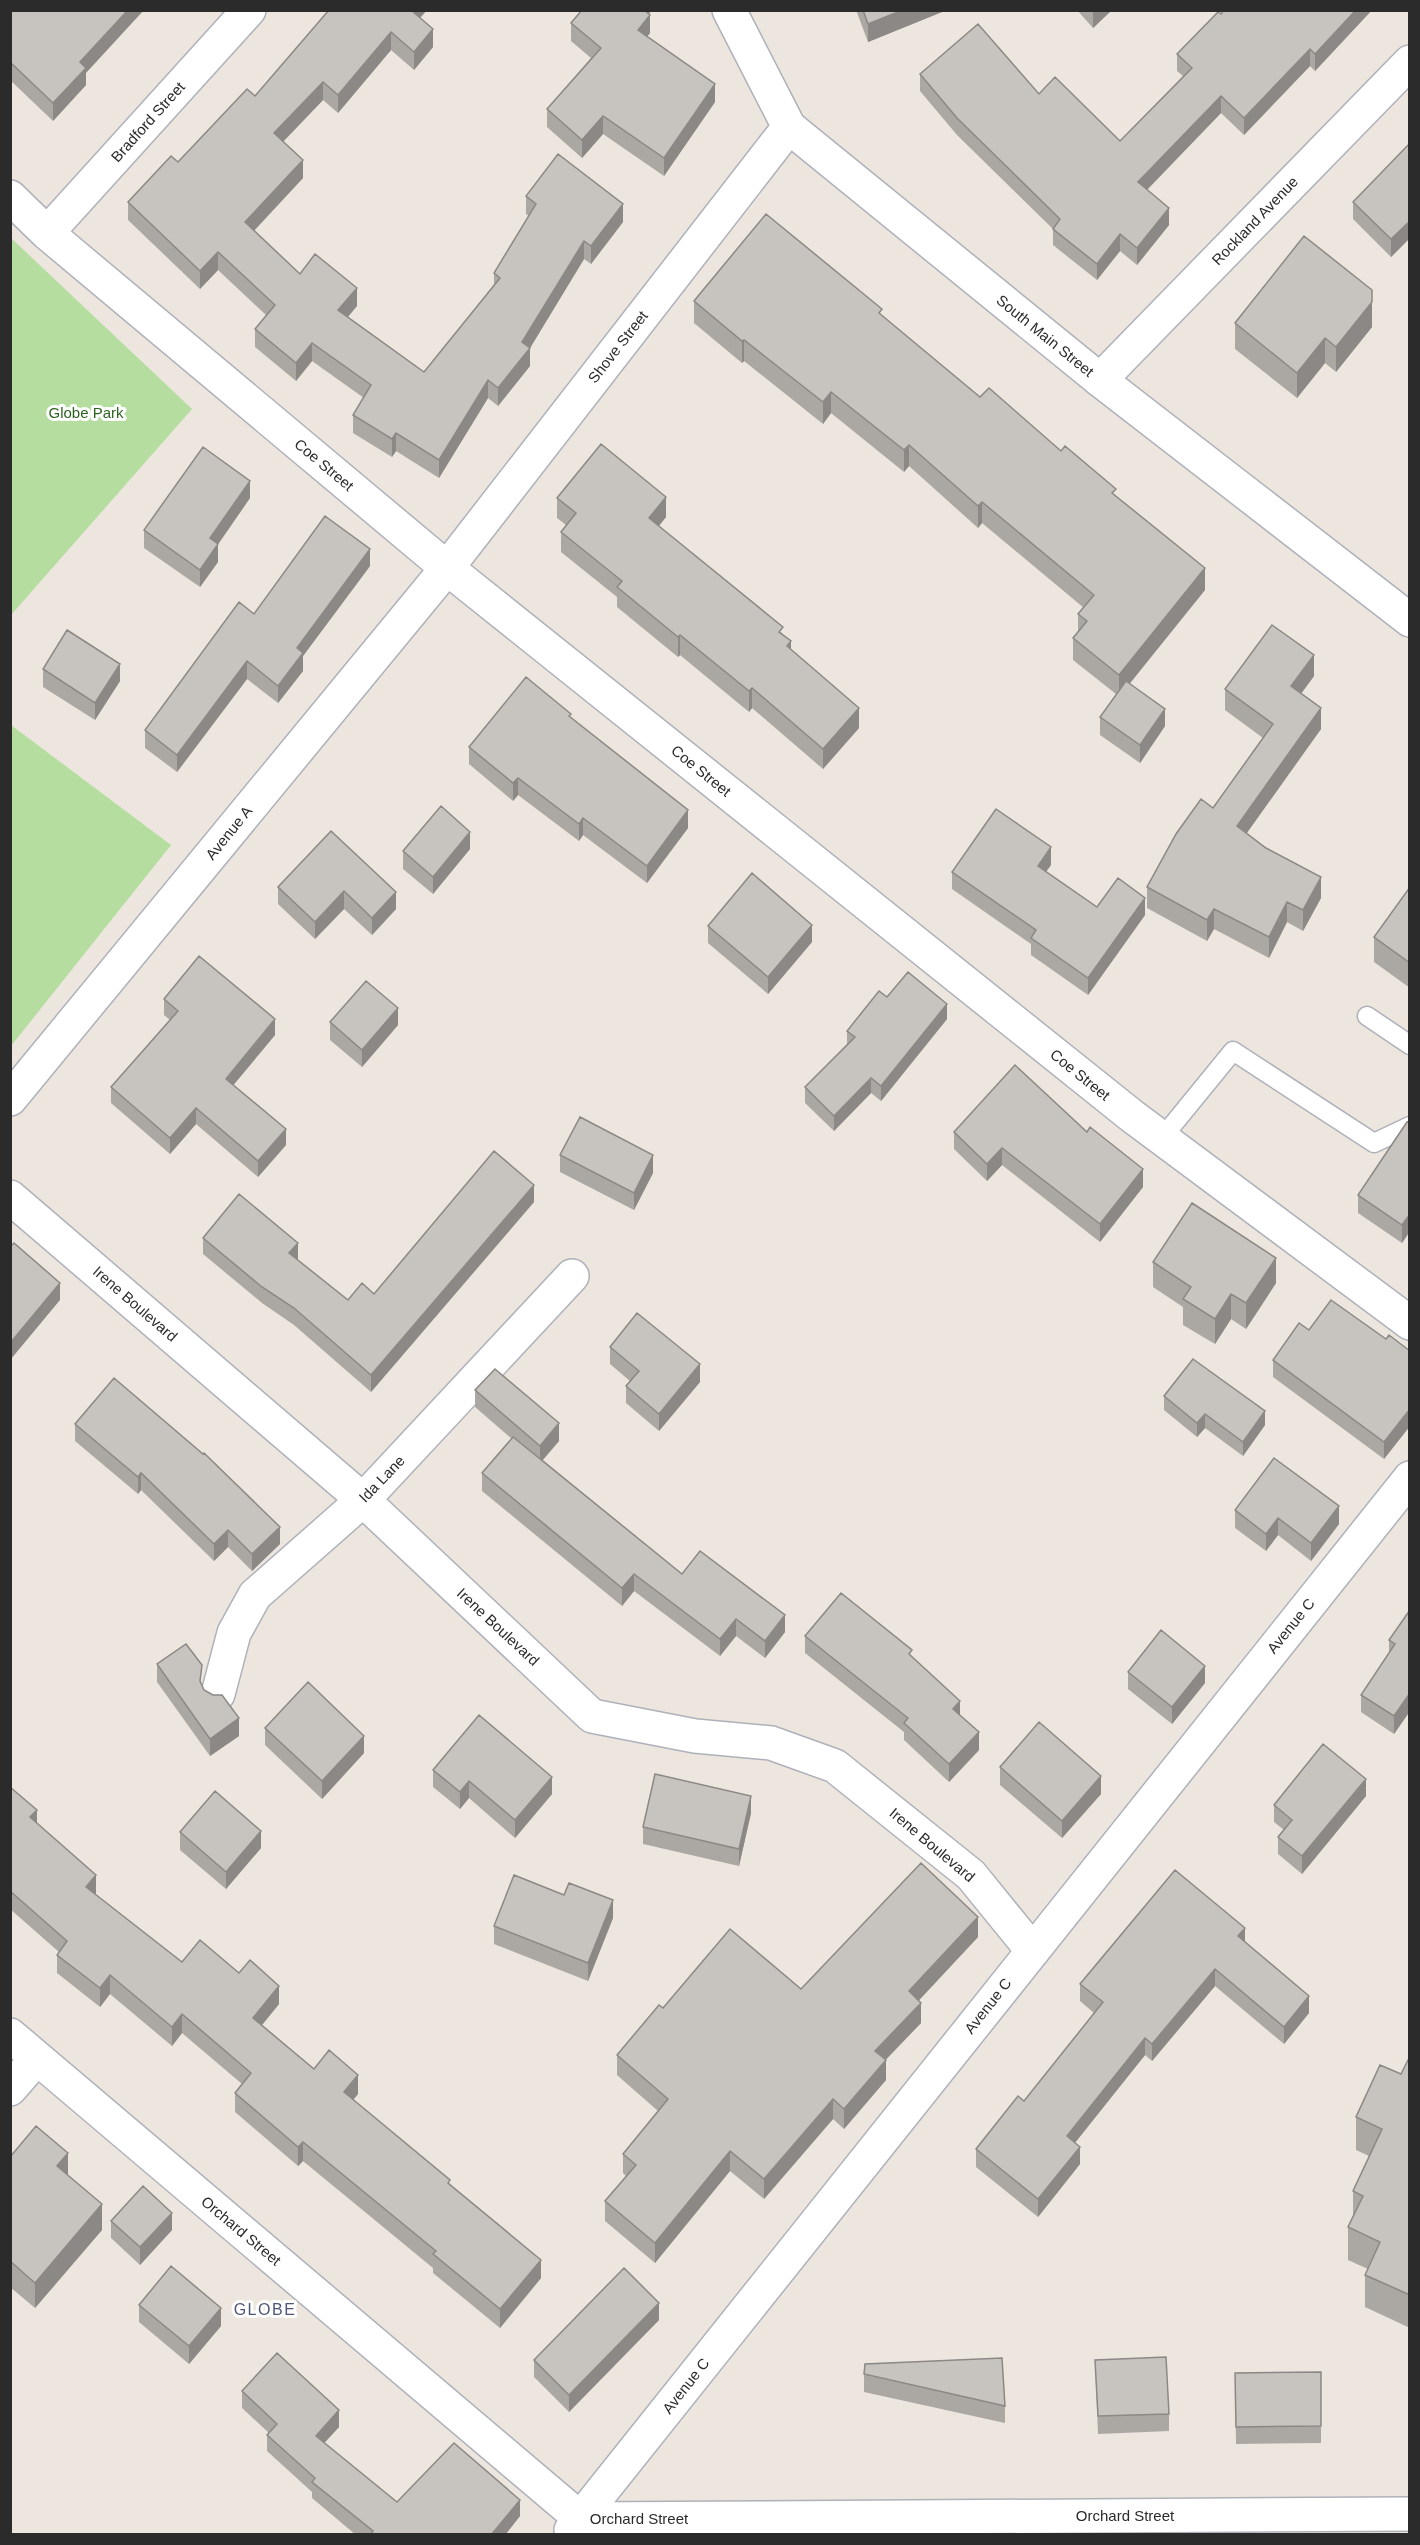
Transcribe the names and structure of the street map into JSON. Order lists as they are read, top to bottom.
{
  "streets": {
    "street": [
      "Bradford Street",
      "Rockland Avenue",
      "South Main Street",
      "Shove Street",
      "Coe Street",
      "Avenue A",
      "Irene Boulevard",
      "Ida Lane",
      "Avenue C",
      "Orchard Street"
    ]
  },
  "crossings": [
    ["Bradford Street", "Coe Street"],
    ["Rockland Avenue", "South Main Street"],
    ["South Main Street", "Shove Street"],
    ["Shove Street", "Coe Street"],
    ["Shove Street", "Avenue A"],
    ["Coe Street", "Avenue A"],
    ["Irene Boulevard", "Ida Lane"],
    ["Irene Boulevard", "Avenue C"],
    ["Avenue C", "Orchard Street"]
  ],
  "districts": ["GLOBE"],
  "parks": ["Globe Park"]
}
